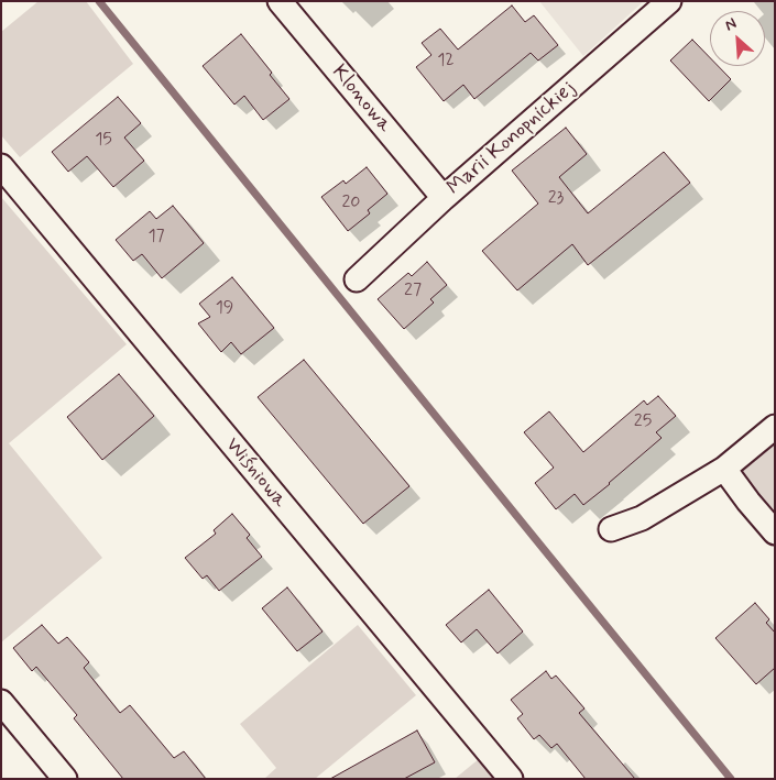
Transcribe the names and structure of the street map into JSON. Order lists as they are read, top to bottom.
{
  "streets": {
    "street": ["Klonowa", "Marii Konopnickiej", "Wiśniowa"]
  },
  "crossings": [
    ["Klonowa", "Marii Konopnickiej"]
  ],
  "house_numbers": [
    "12",
    "15",
    "23",
    "20",
    "17",
    "27",
    "19",
    "25"
  ],
  "north": "top left"
}
